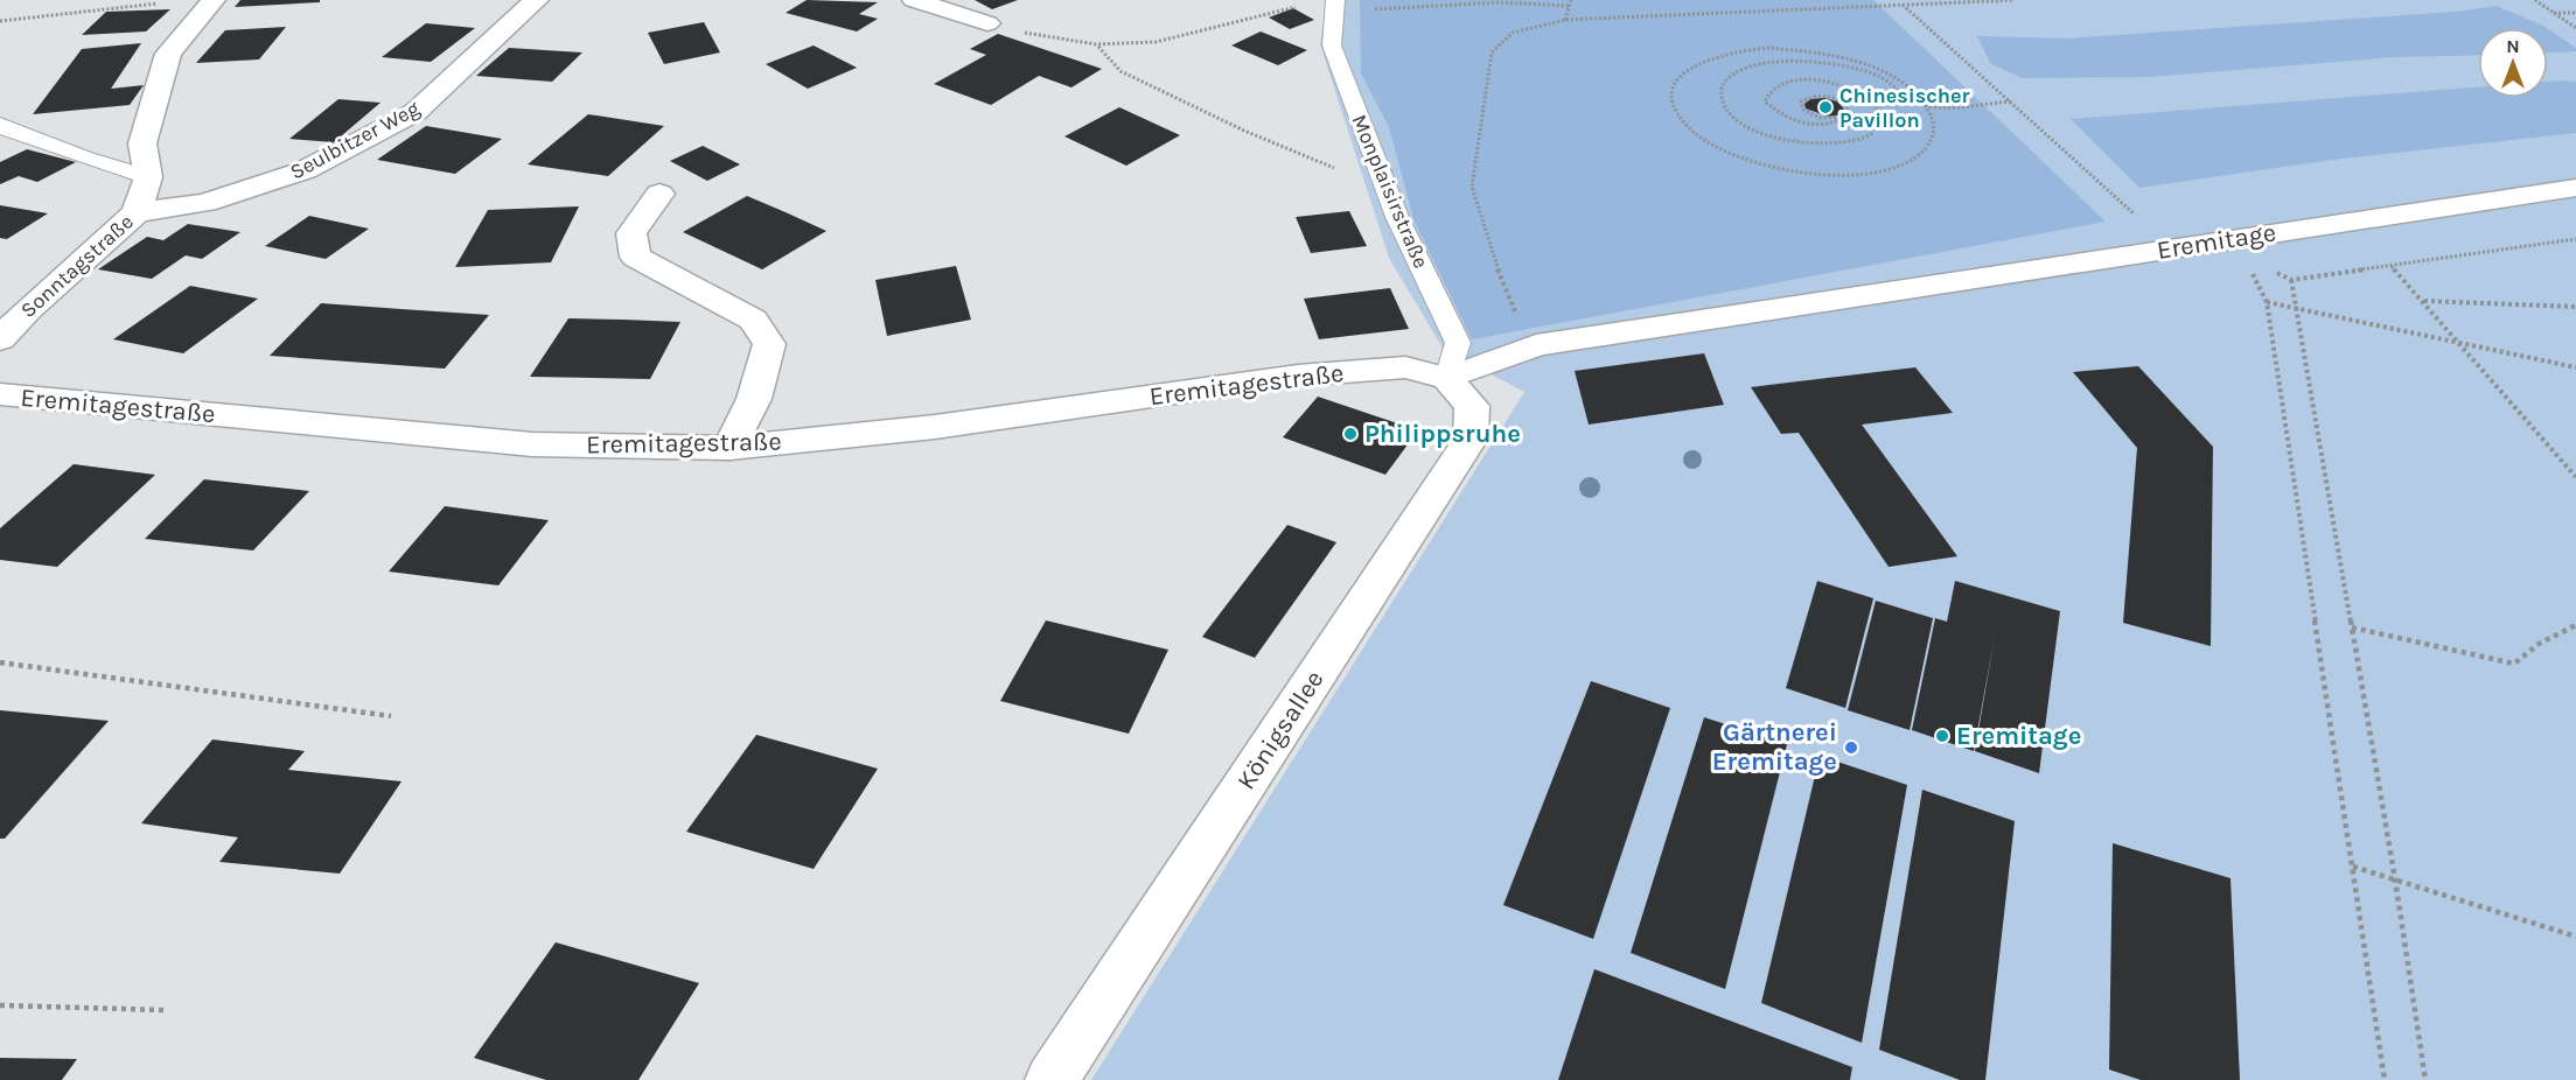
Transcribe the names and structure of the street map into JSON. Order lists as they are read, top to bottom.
{
  "streets": {
    "street": [
      "Seulbitzer Weg",
      "Eremitage",
      "Sonntagstraße",
      "Eremitagestraße",
      "Königsallee"
    ],
    "lane": ["Monplaisirstraße"]
  },
  "crossings": [
    ["Seulbitzer Weg", "Sonntagstraße"],
    ["Monplaisirstraße", "Eremitage"],
    ["Monplaisirstraße", "Eremitagestraße"],
    ["Monplaisirstraße", "Königsallee"],
    ["Eremitage", "Eremitagestraße"],
    ["Eremitage", "Königsallee"],
    ["Eremitagestraße", "Königsallee"]
  ],
  "places": [
    "Chinesischer Pavillon",
    "Philippsruhe",
    "Eremitage",
    "Gärtnerei Eremitage"
  ],
  "north": "top"
}
